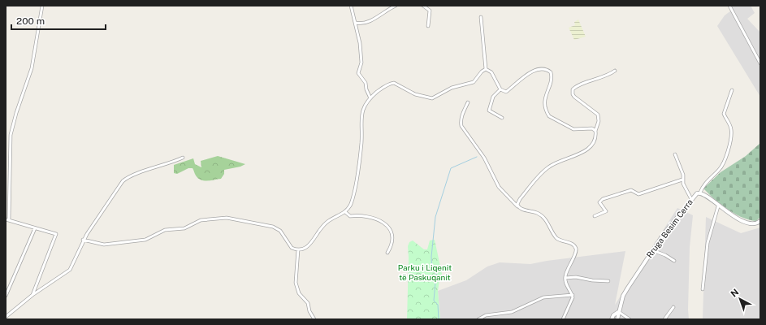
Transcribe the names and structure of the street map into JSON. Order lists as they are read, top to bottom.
{
  "streets": {
    "street": ["Rruga Besim Cerra"]
  },
  "parks": ["Parku i Liqenit të Paskuqanit"],
  "scale_bar": "200 m",
  "north": "top left"
}
